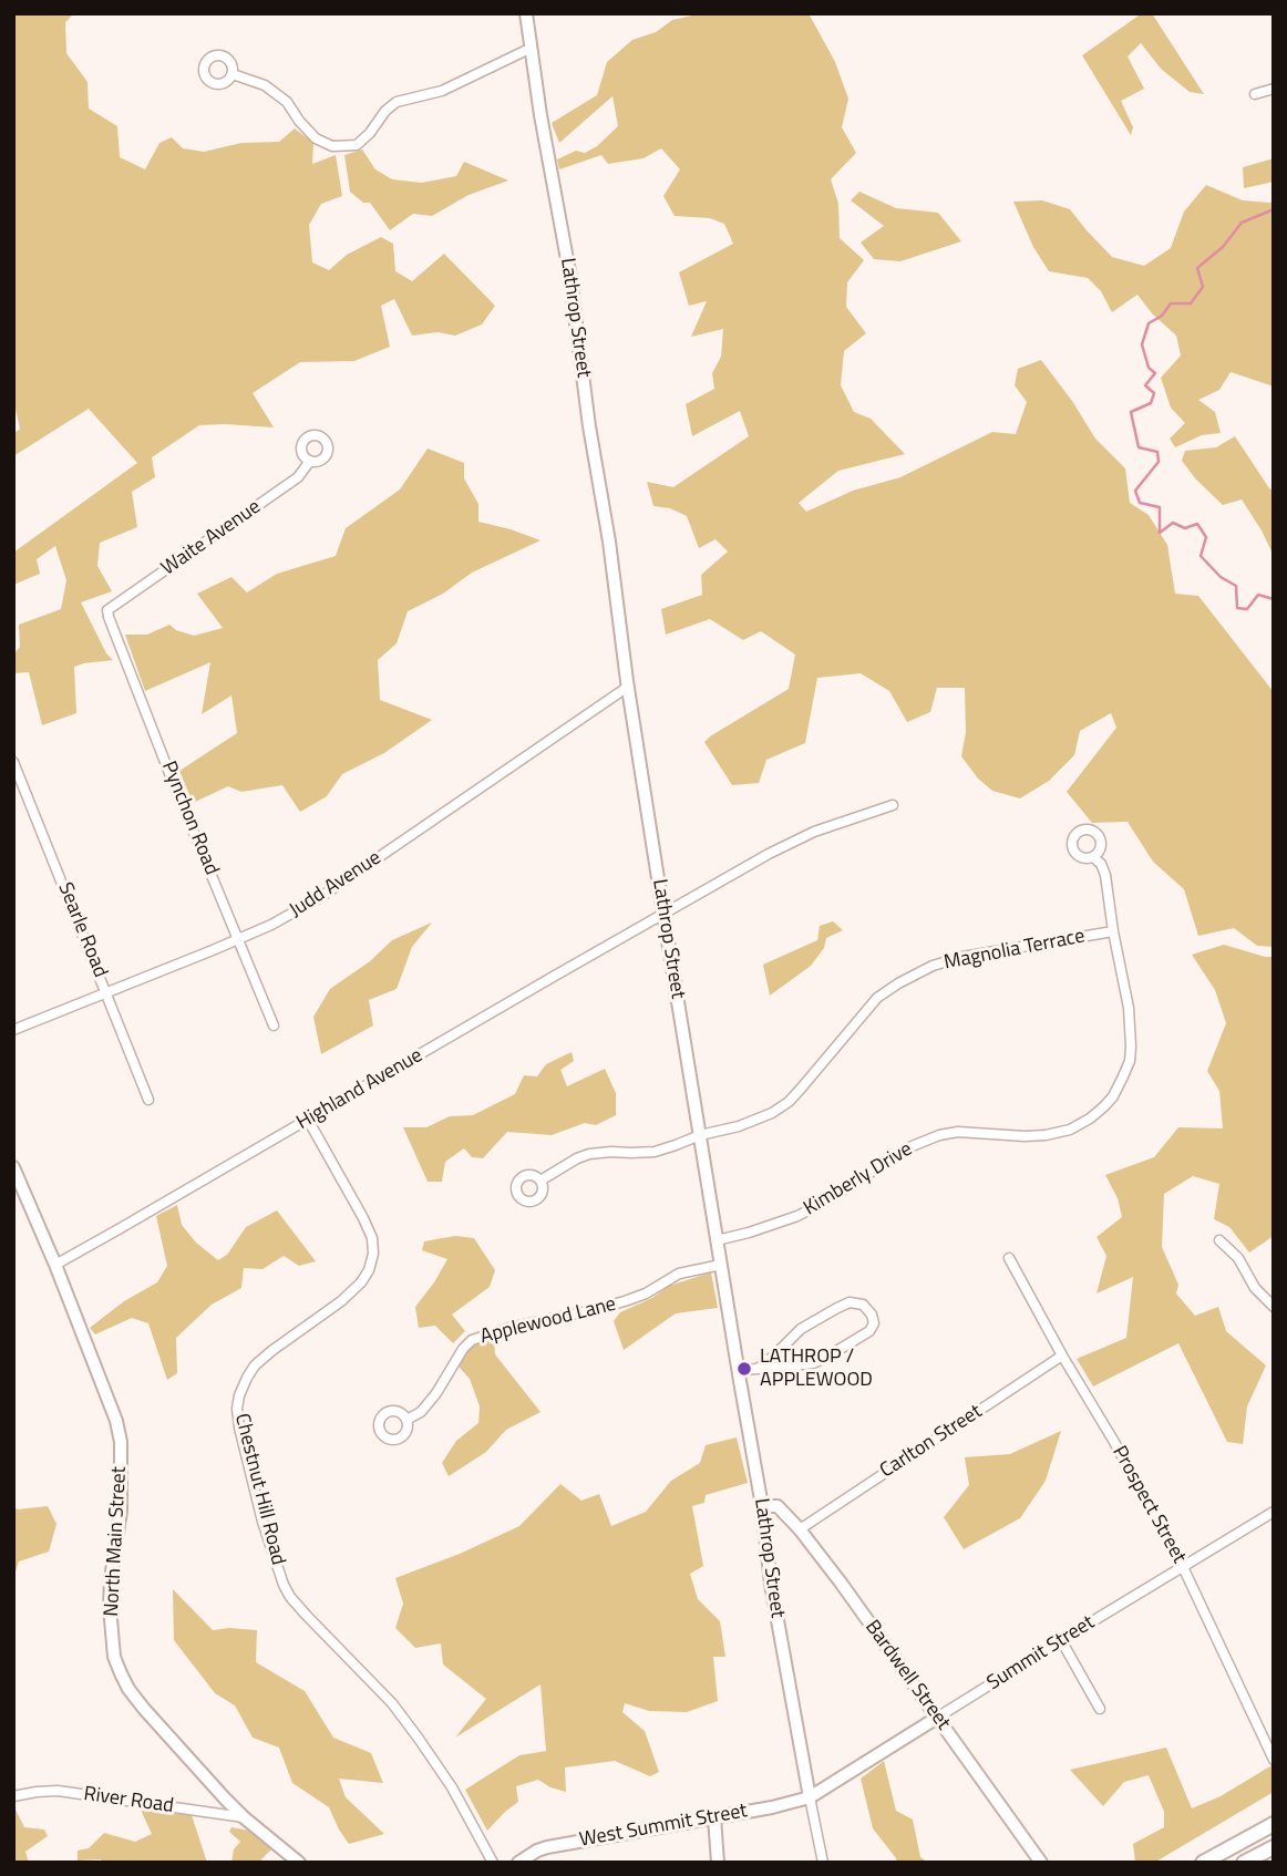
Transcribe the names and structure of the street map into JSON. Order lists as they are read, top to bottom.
{
  "streets": {
    "street": [
      "Lathrop Street",
      "Waite Avenue",
      "Pynchon Road",
      "Judd Avenue",
      "Searle Road",
      "Magnolia Terrace",
      "Highland Avenue",
      "Kimberly Drive",
      "Applewood Lane",
      "Carlton Street",
      "Chestnut Hill Road",
      "Prospect Street",
      "North Main Street",
      "Summit Street",
      "Bardwell Street",
      "River Road",
      "West Summit Street"
    ]
  },
  "crossings": [
    ["Lathrop Street", "Judd Avenue"],
    ["Lathrop Street", "Magnolia Terrace"],
    ["Lathrop Street", "Highland Avenue"],
    ["Lathrop Street", "Kimberly Drive"],
    ["Lathrop Street", "Applewood Lane"],
    ["Lathrop Street", "Summit Street"],
    ["Lathrop Street", "Bardwell Street"],
    ["Lathrop Street", "West Summit Street"],
    ["Waite Avenue", "Pynchon Road"],
    ["Pynchon Road", "Judd Avenue"],
    ["Judd Avenue", "Searle Road"],
    ["Magnolia Terrace", "Kimberly Drive"],
    ["Highland Avenue", "Chestnut Hill Road"],
    ["Highland Avenue", "North Main Street"],
    ["Carlton Street", "Prospect Street"],
    ["Carlton Street", "Bardwell Street"],
    ["Prospect Street", "Summit Street"],
    ["North Main Street", "River Road"],
    ["Summit Street", "Bardwell Street"],
    ["Summit Street", "West Summit Street"]
  ],
  "places": ["LATHROP / APPLEWOOD"]
}
